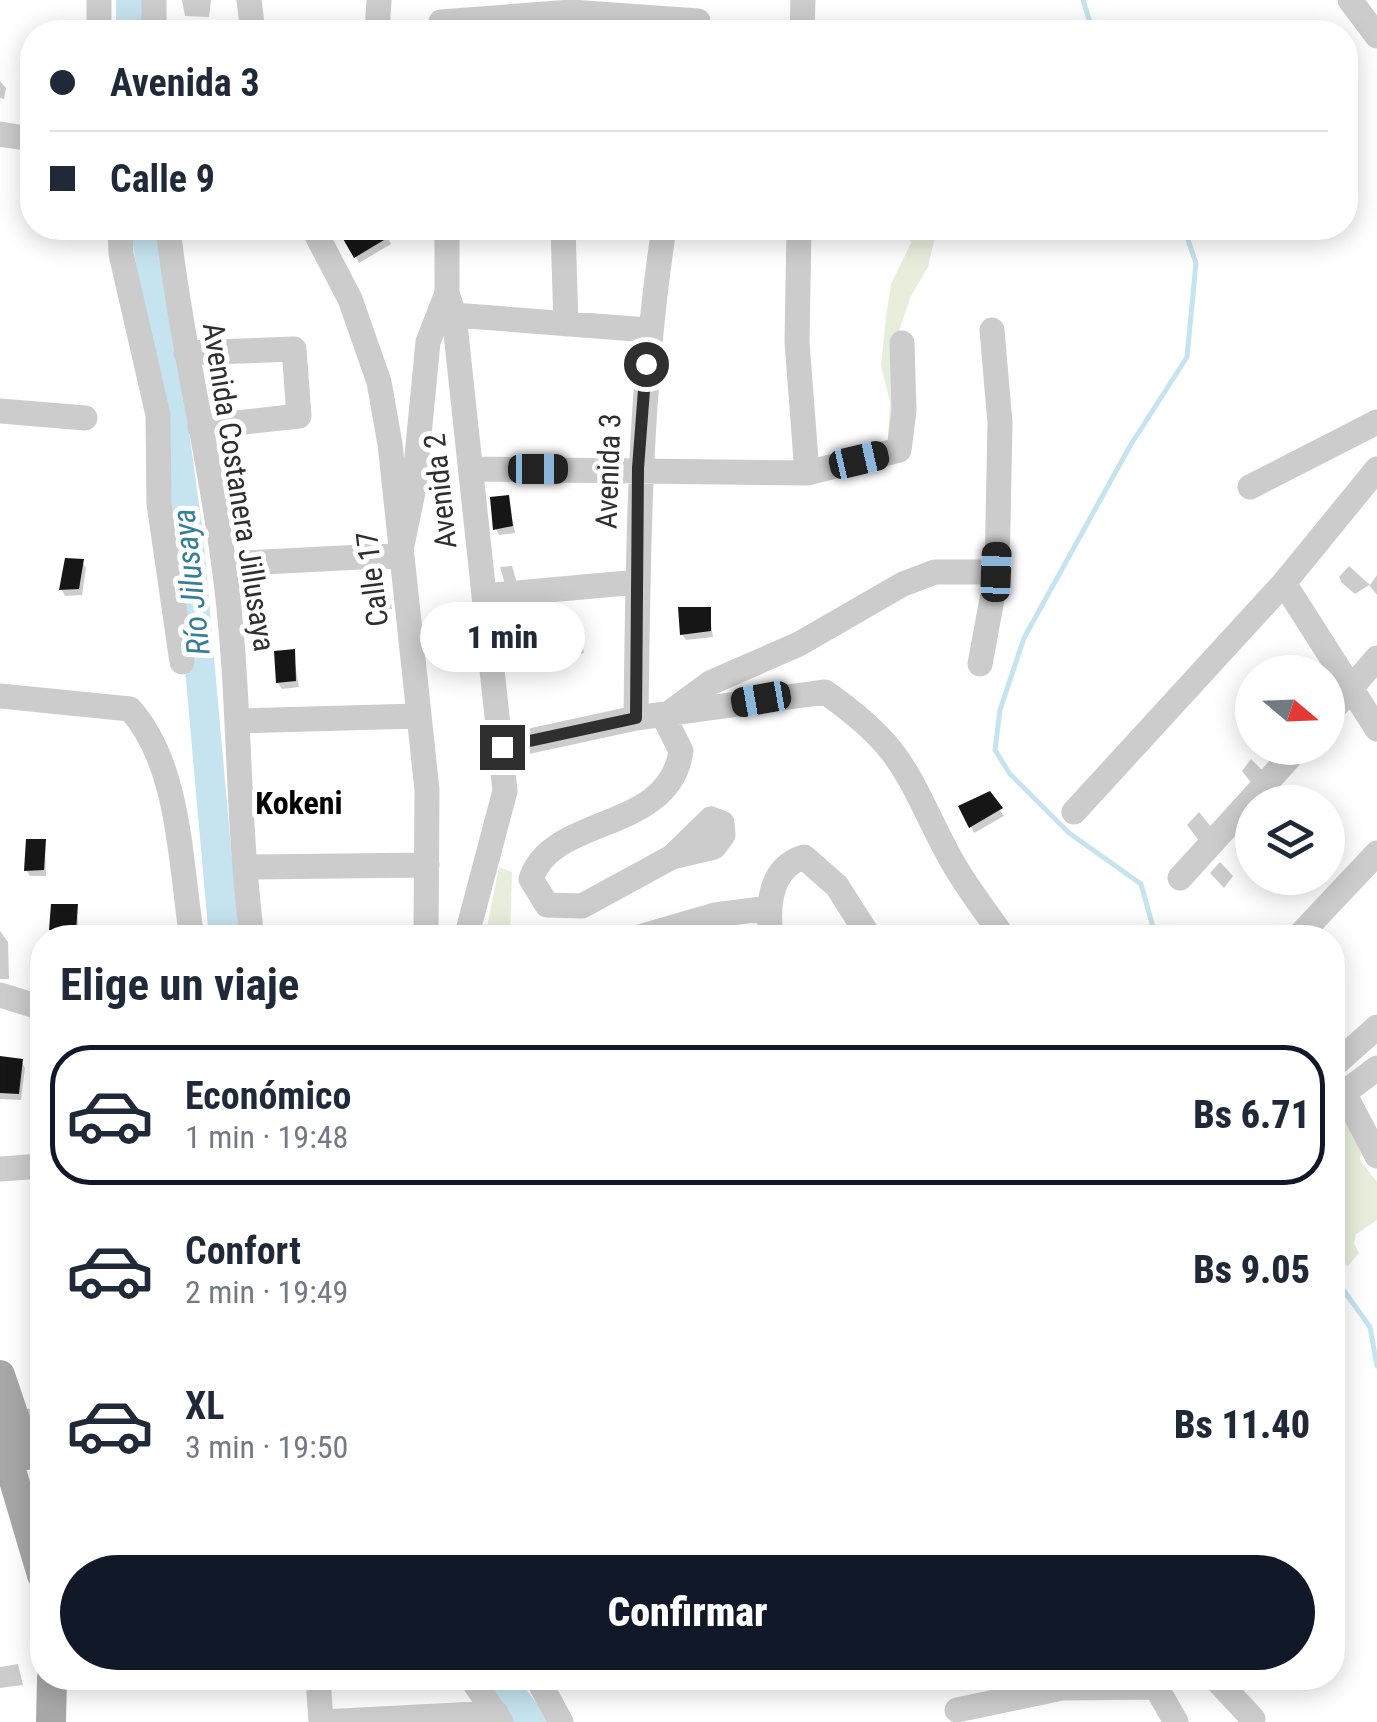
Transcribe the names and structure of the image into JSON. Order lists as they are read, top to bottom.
{
  "streets": {
    "street": [
      "Avenida 3",
      "Avenida Costanera Jillusaya",
      "Avenida 2",
      "Calle 17"
    ]
  },
  "districts": ["Kokeni"],
  "water": ["Río Jilusaya"],
  "north": "right",
  "page": {
    "banner": ["Avenida 3", "Calle 9"],
    "bubble": "1 min",
    "heading": "Elige un viaje",
    "list": [
      {
        "name": "Económico",
        "note": "1 min · 19:48",
        "value": "Bs 6.71"
      },
      {
        "name": "Confort",
        "note": "2 min · 19:49",
        "value": "Bs 9.05"
      },
      {
        "name": "XL",
        "note": "3 min · 19:50",
        "value": "Bs 11.40"
      }
    ],
    "buttons": "Confirmar"
  }
}
